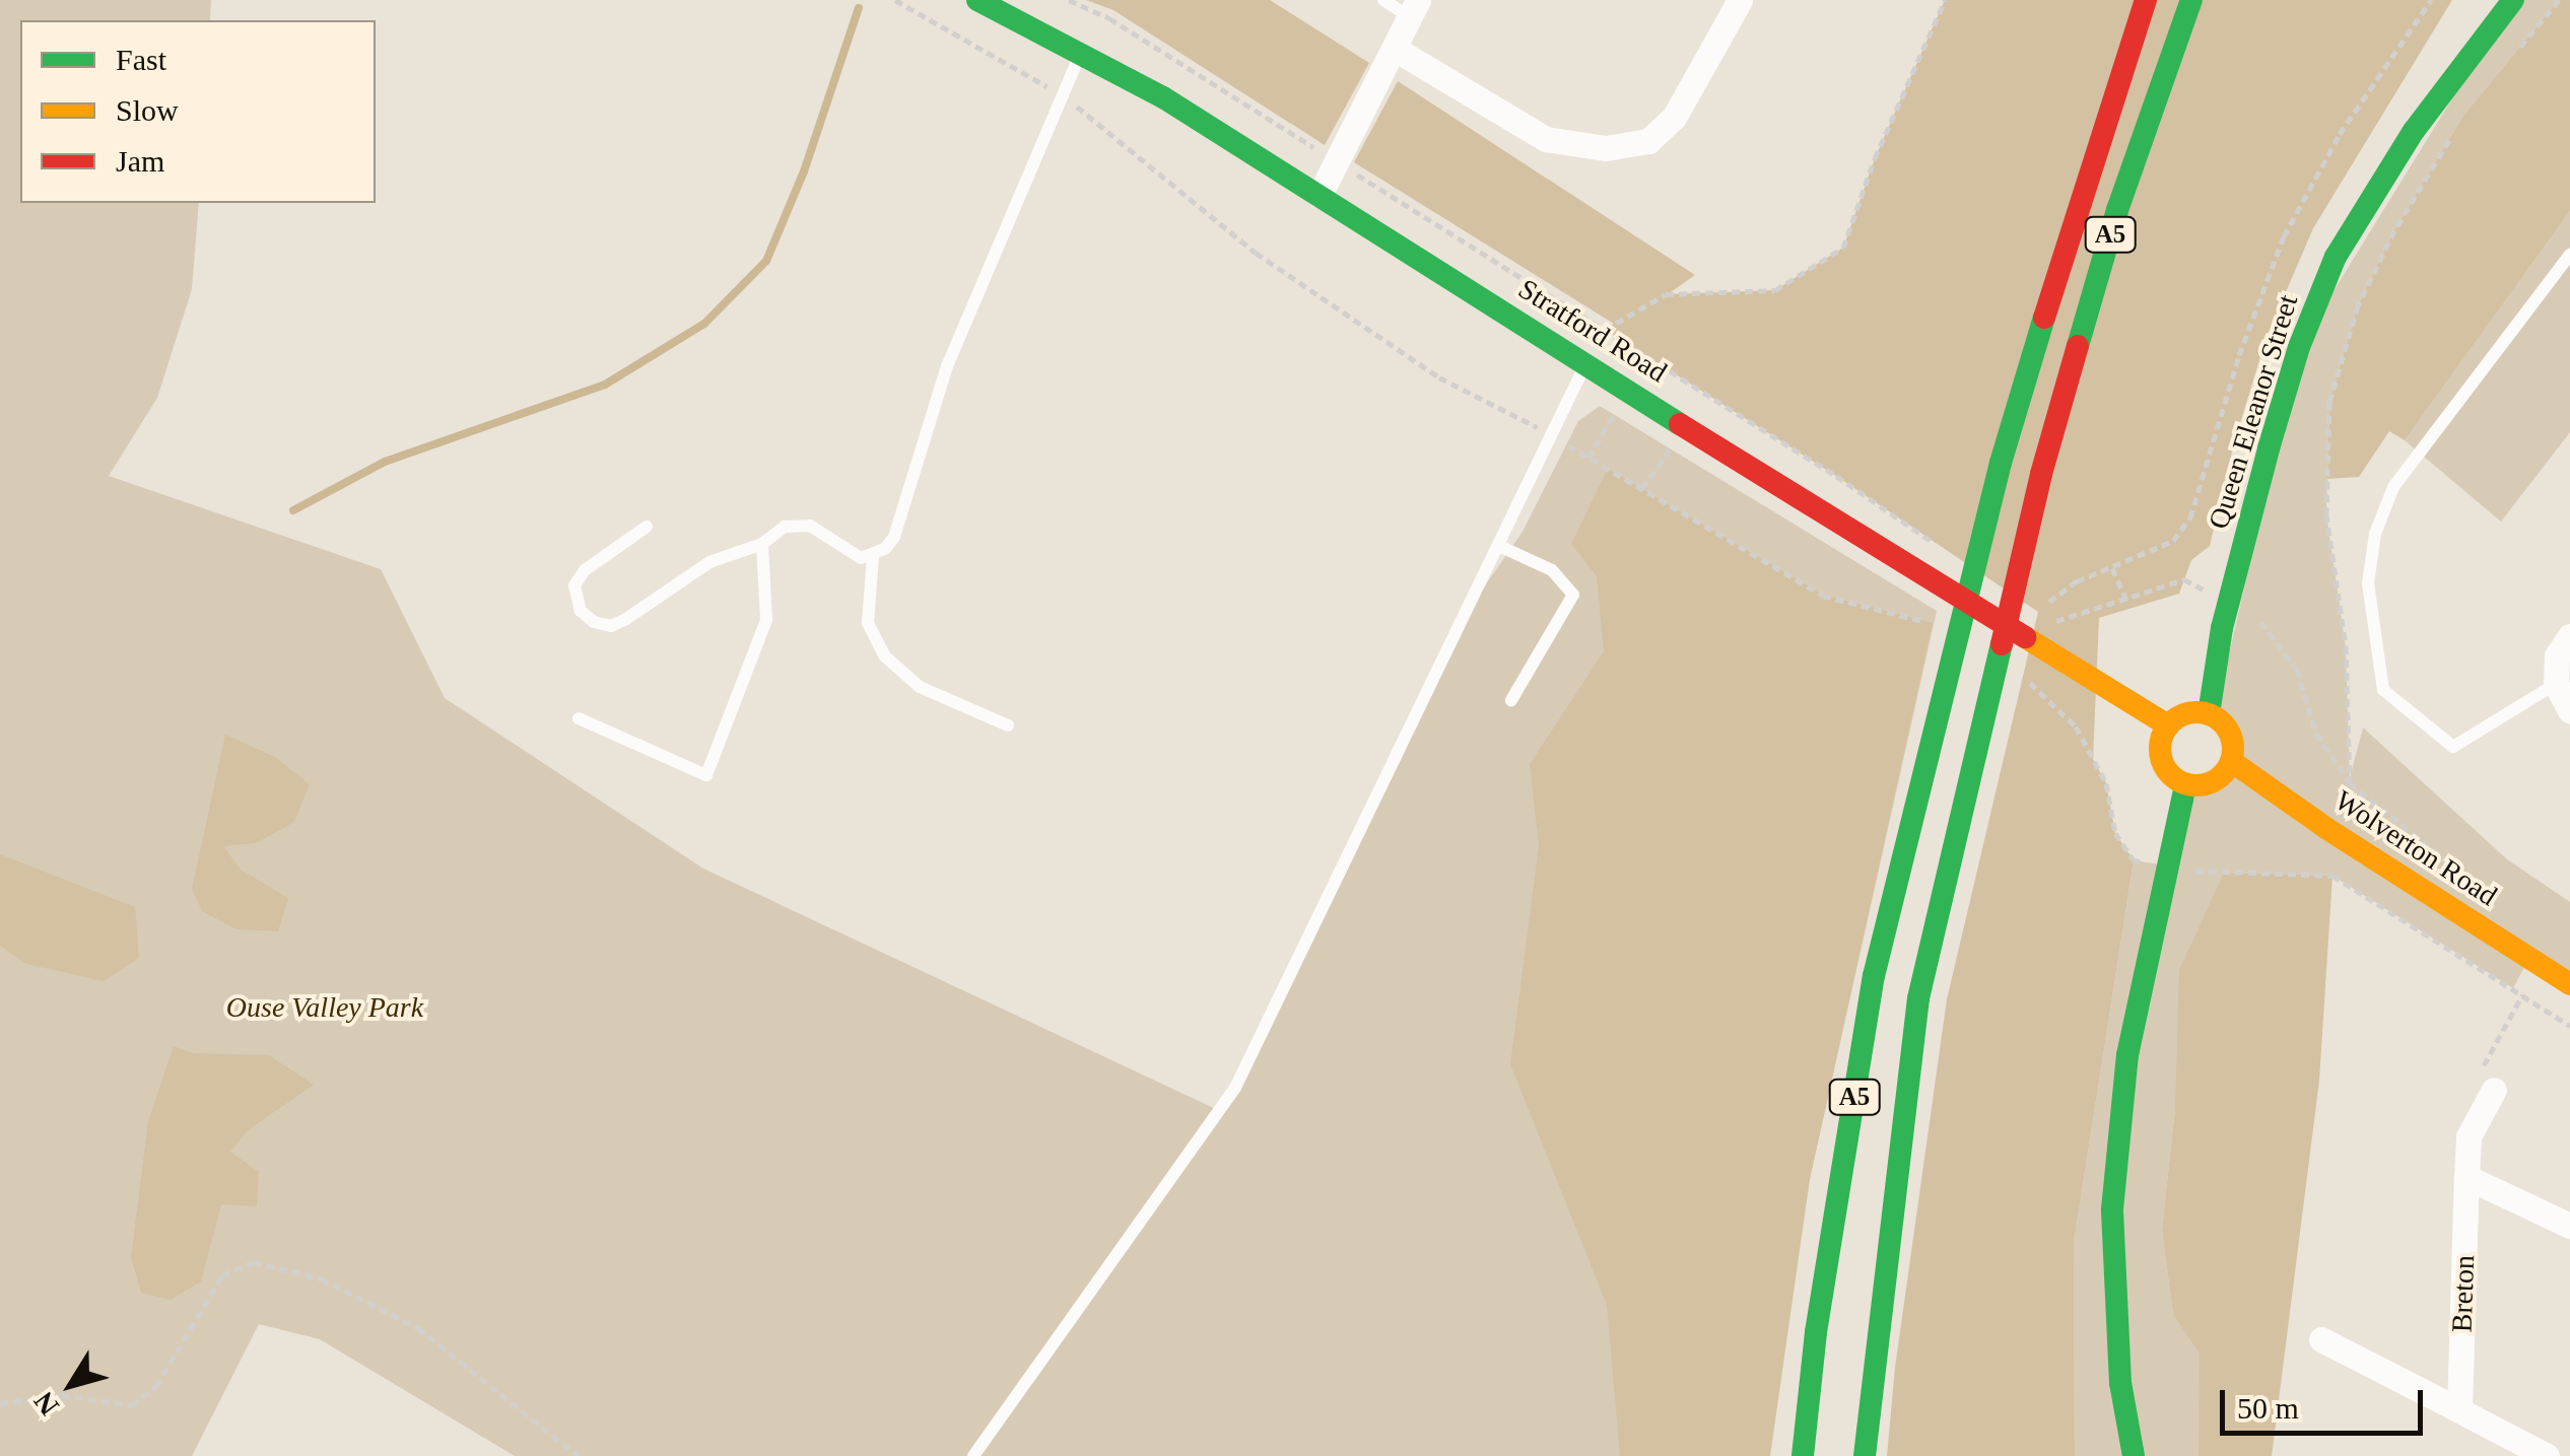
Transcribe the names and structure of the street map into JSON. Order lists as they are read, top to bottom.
{
  "streets": {
    "main road": [
      "A5",
      "Stratford Road",
      "Queen Eleanor Street",
      "Wolverton Road"
    ],
    "street": ["Breton"]
  },
  "crossings": [
    ["Stratford Road", "Queen Eleanor Street"],
    ["Stratford Road", "Wolverton Road"],
    ["Queen Eleanor Street", "Wolverton Road"]
  ],
  "parks": ["Ouse Valley Park"],
  "legend": ["Fast", "Slow", "Jam"],
  "scale_bar": "50 m",
  "north": "bottom left"
}
